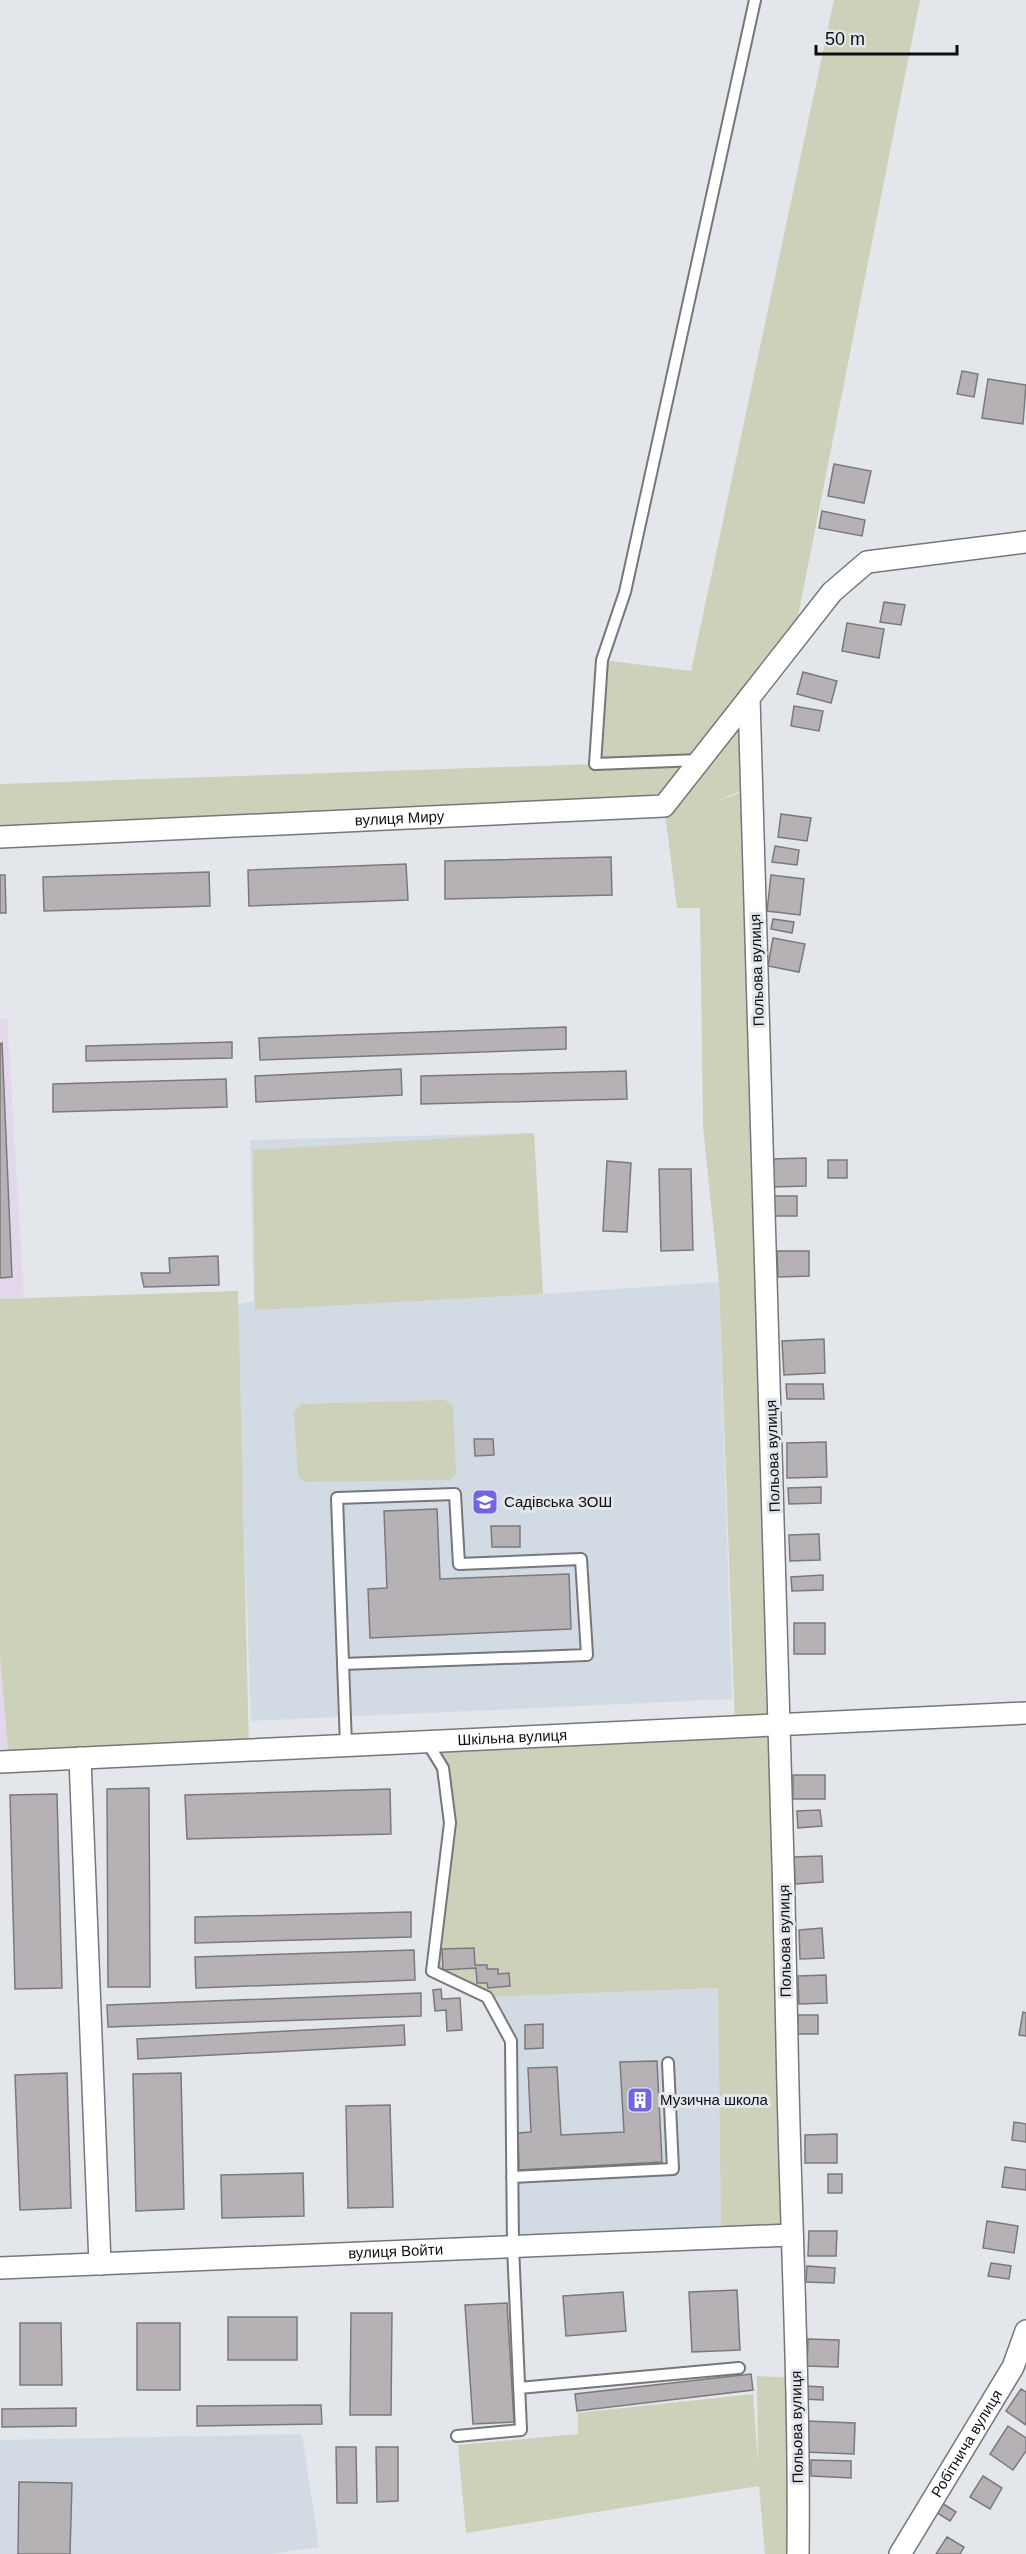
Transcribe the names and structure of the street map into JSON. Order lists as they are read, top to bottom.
{
  "streets": {
    "street": [
      "вулиця Миру",
      "Польова вулиця",
      "Шкільна вулиця",
      "вулиця Войти",
      "Робітнича вулиця"
    ]
  },
  "crossings": [
    ["вулиця Миру", "Польова вулиця"],
    ["Польова вулиця", "Шкільна вулиця"],
    ["Польова вулиця", "вулиця Войти"]
  ],
  "places": {
    "school or university": ["Садівська ЗОШ"],
    "building": ["Музична школа"]
  },
  "scale_bar": "50 m"
}
